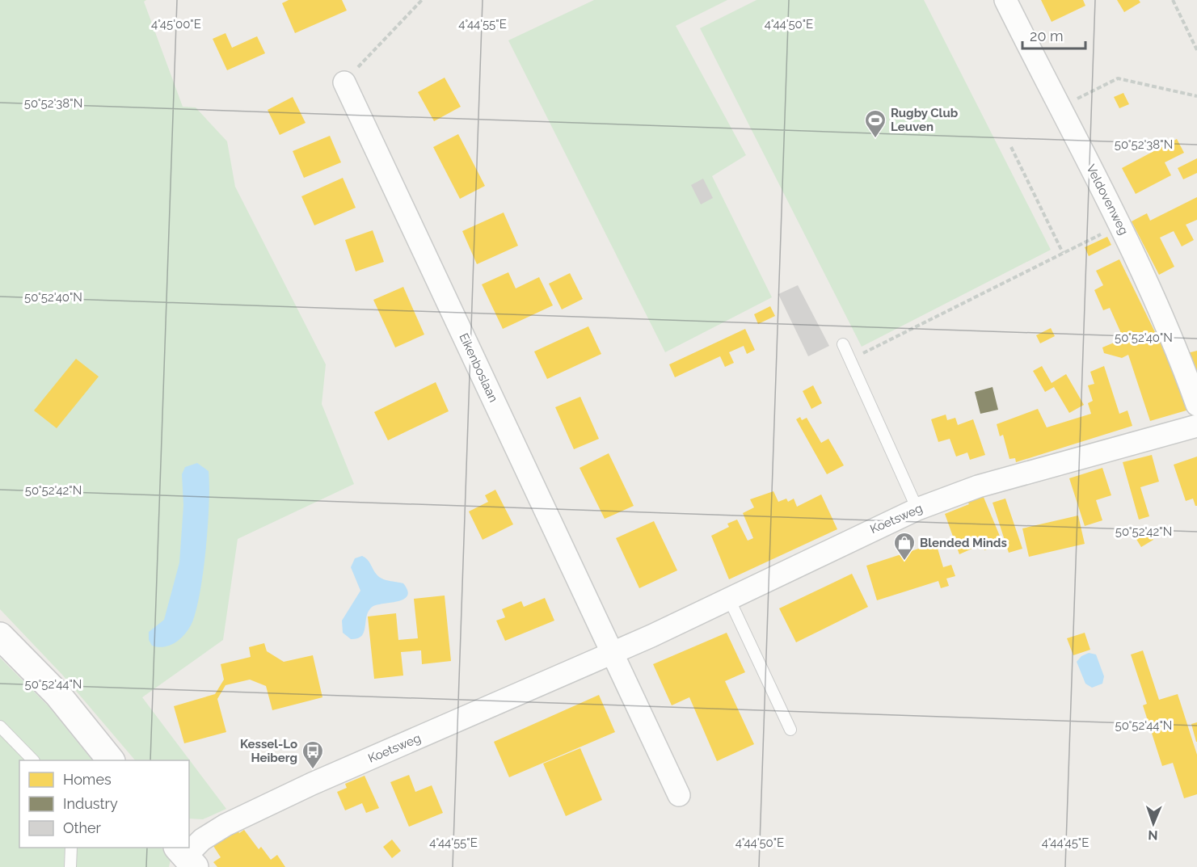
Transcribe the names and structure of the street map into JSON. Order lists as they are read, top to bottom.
{
  "streets": {
    "street": ["Veldovenweg", "Eikenboslaan", "Koetsweg"]
  },
  "crossings": [
    ["Eikenboslaan", "Koetsweg"]
  ],
  "places": {
    "sports": ["Rugby Club Leuven"],
    "shop": ["Blended Minds"],
    "bus stop": ["Kessel-Lo Heiberg"]
  },
  "legend": ["Homes", "Industry", "Other"],
  "scale_bar": "20 m",
  "north": "bottom",
  "coordinates": [
    "4°45'00\"E",
    "4°44'55\"E",
    "4°44'50\"E",
    "50°52'38\"N",
    "50°52'40\"N",
    "50°52'42\"N",
    "50°52'44\"N",
    "4°44'45\"E"
  ]
}
